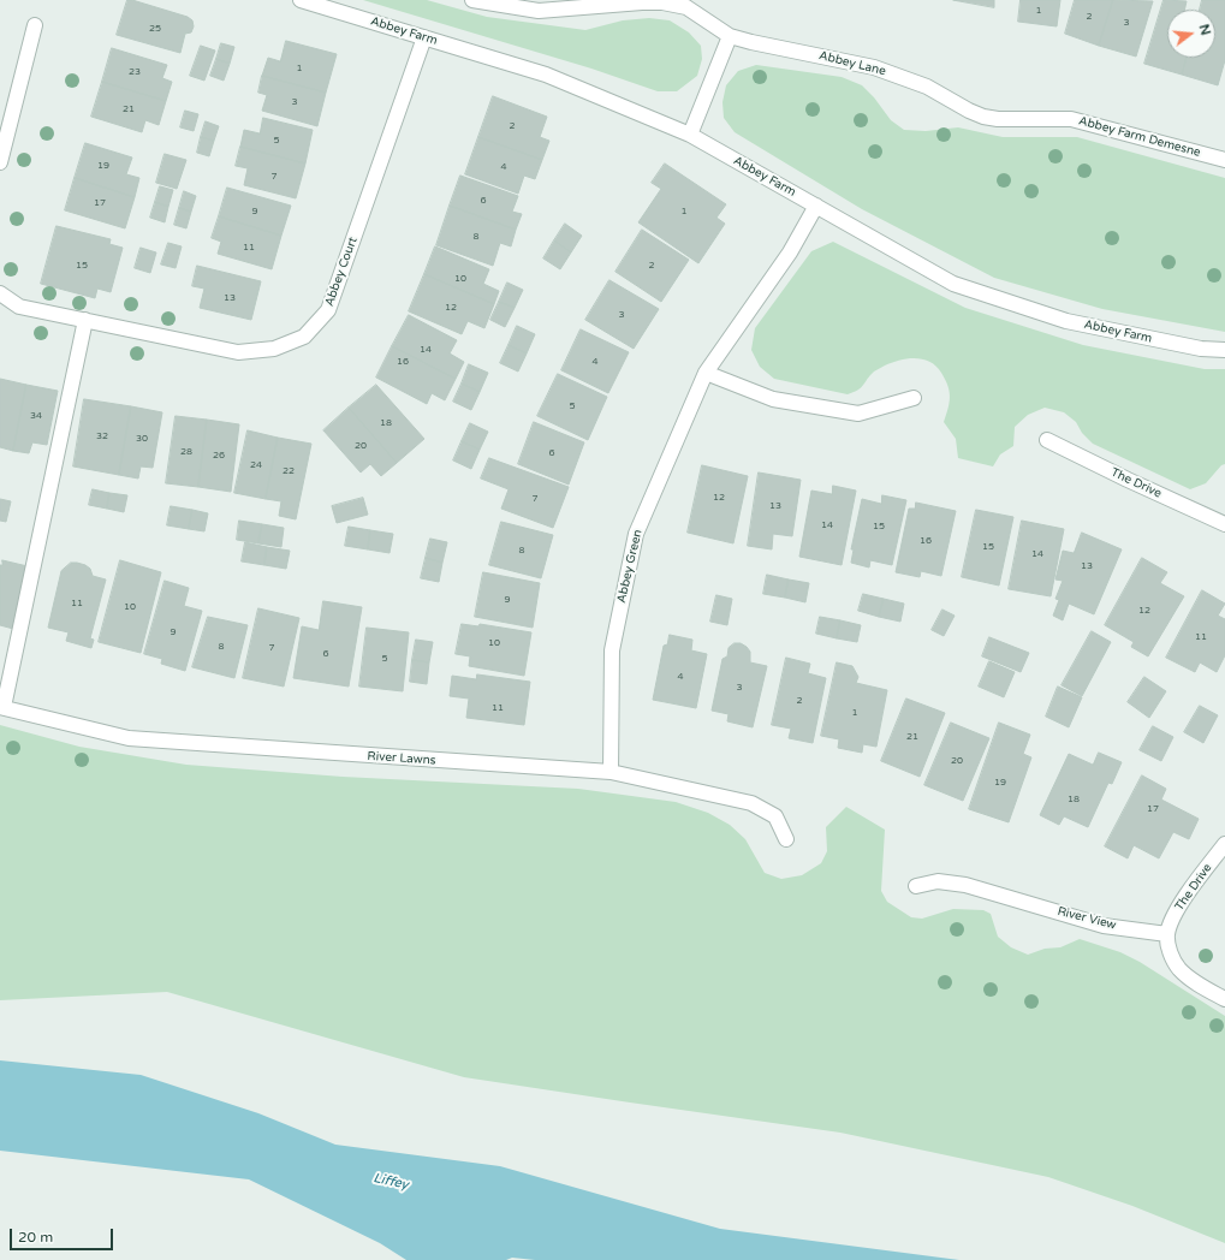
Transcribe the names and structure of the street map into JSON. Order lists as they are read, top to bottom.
{
  "streets": {
    "street": [
      "Abbey Farm",
      "Abbey Lane",
      "Abbey Farm Demesne",
      "Abbey Court",
      "The Drive",
      "Abbey Green",
      "River Lawns",
      "River View"
    ]
  },
  "crossings": [
    ["Abbey Farm", "Abbey Court"],
    ["Abbey Farm", "Abbey Green"],
    ["Abbey Lane", "Abbey Farm Demesne"],
    ["The Drive", "River View"],
    ["Abbey Green", "River Lawns"]
  ],
  "water": ["Liffey"],
  "house_numbers": [
    "1",
    "2",
    "3",
    "25",
    "1",
    "23",
    "3",
    "21",
    "2",
    "5",
    "19",
    "4",
    "7",
    "6",
    "17",
    "9",
    "1",
    "8",
    "11",
    "15",
    "2",
    "10",
    "13",
    "12",
    "3",
    "14",
    "16",
    "4",
    "5",
    "34",
    "18",
    "32",
    "30",
    "20",
    "28",
    "6",
    "26",
    "24",
    "22",
    "12",
    "7",
    "13",
    "14",
    "15",
    "16",
    "15",
    "8",
    "14",
    "13",
    "9",
    "11",
    "10",
    "12",
    "9",
    "11",
    "10",
    "8",
    "7",
    "6",
    "5",
    "4",
    "3",
    "2",
    "11",
    "1",
    "21",
    "20",
    "19",
    "18",
    "17"
  ],
  "scale_bar": "20 m",
  "north": "right"
}
